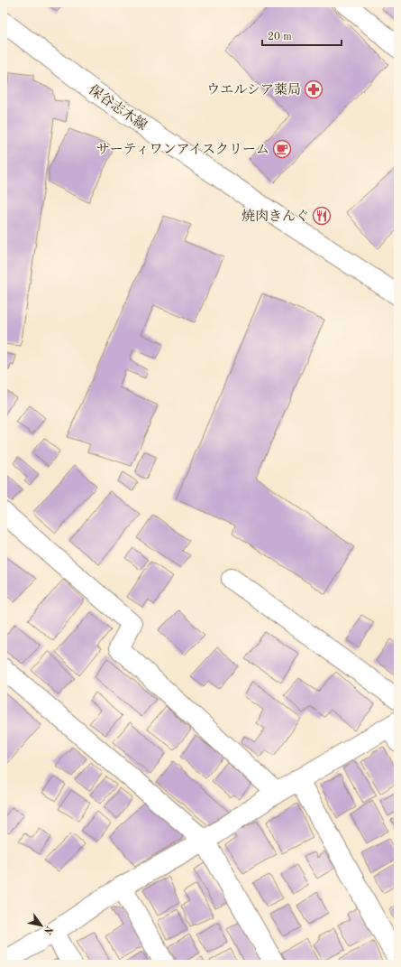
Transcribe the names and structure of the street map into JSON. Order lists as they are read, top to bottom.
{
  "streets": {
    "street": ["保谷志木線"]
  },
  "places": {
    "pharmacy": ["ウエルシア薬局"],
    "cafe": ["サーティワンアイスクリーム"],
    "restaurant": ["焼肉きんぐ"]
  },
  "scale_bar": "20 m",
  "north": "bottom right"
}
